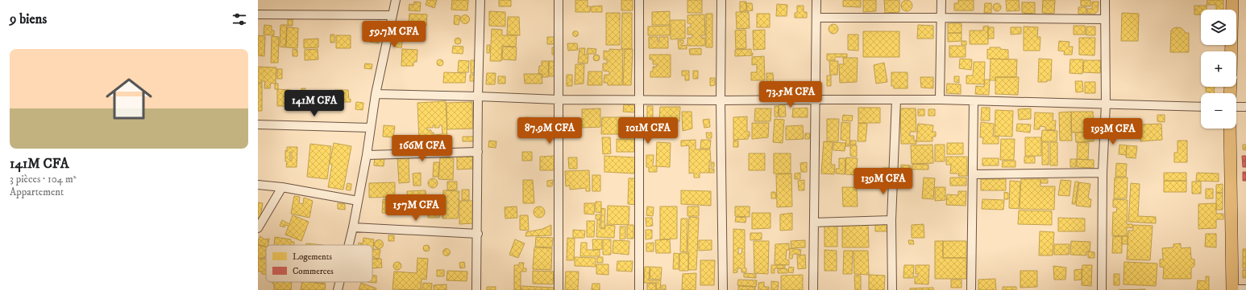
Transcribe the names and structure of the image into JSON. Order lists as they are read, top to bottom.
{
  "legend": ["Logements", "Commerces"],
  "page": {
    "heading": "9 biens",
    "map_buttons": ["+", "−"],
    "price": [
      "59.7M CFA",
      "73.5M CFA",
      "141M CFA",
      "87.9M CFA",
      "101M CFA",
      "193M CFA",
      "166M CFA",
      "139M CFA",
      "157M CFA"
    ],
    "list": [
      {
        "name": "141M CFA",
        "note": "3 pièces · 104 m² · Appartement"
      }
    ]
  }
}
